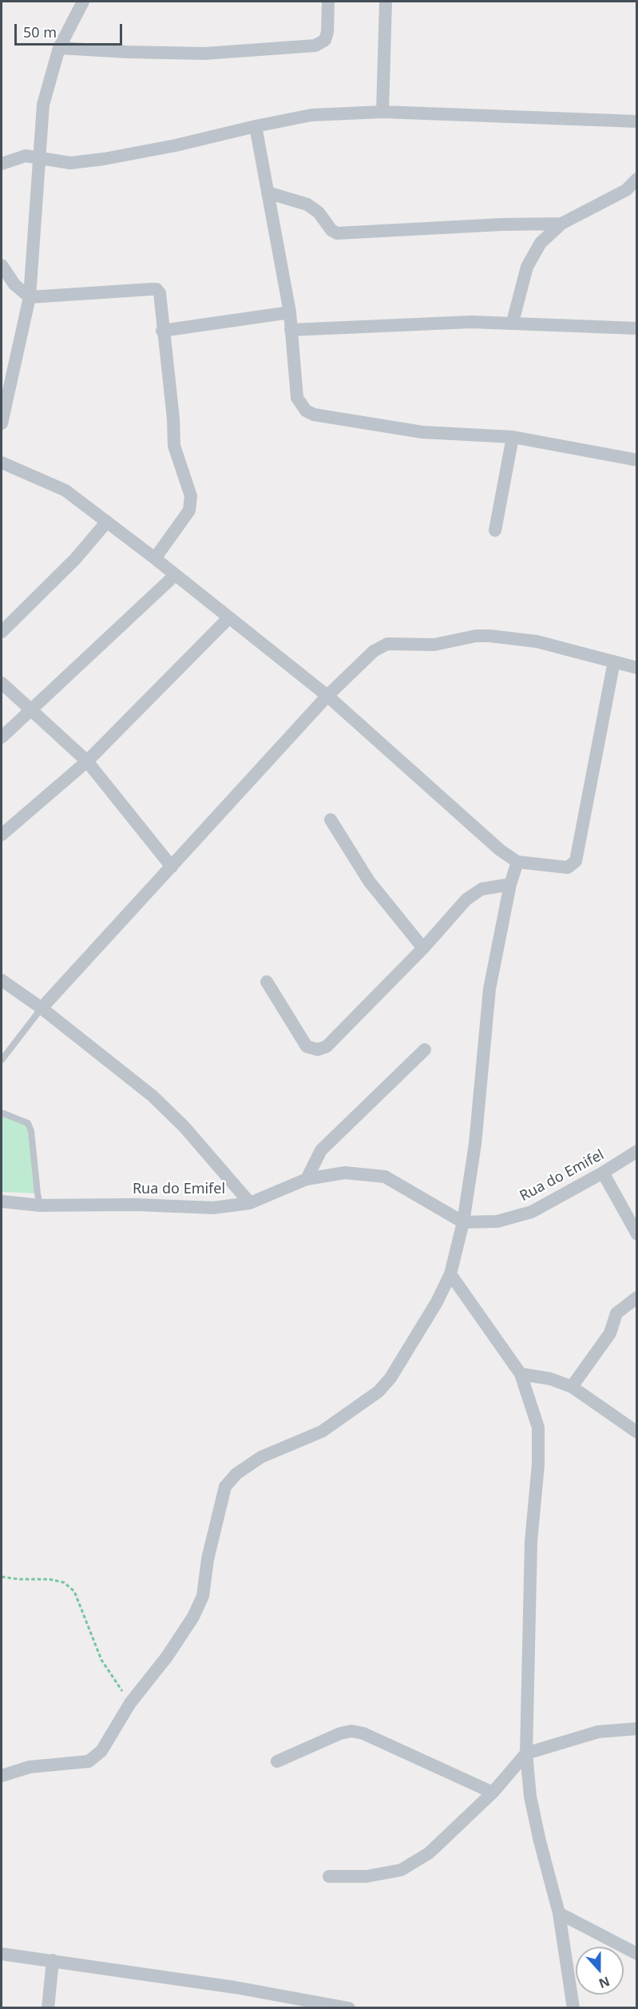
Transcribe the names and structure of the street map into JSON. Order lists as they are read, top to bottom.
{
  "streets": {
    "street": ["Rua do Emifel"]
  },
  "scale_bar": "50 m",
  "north": "bottom"
}
